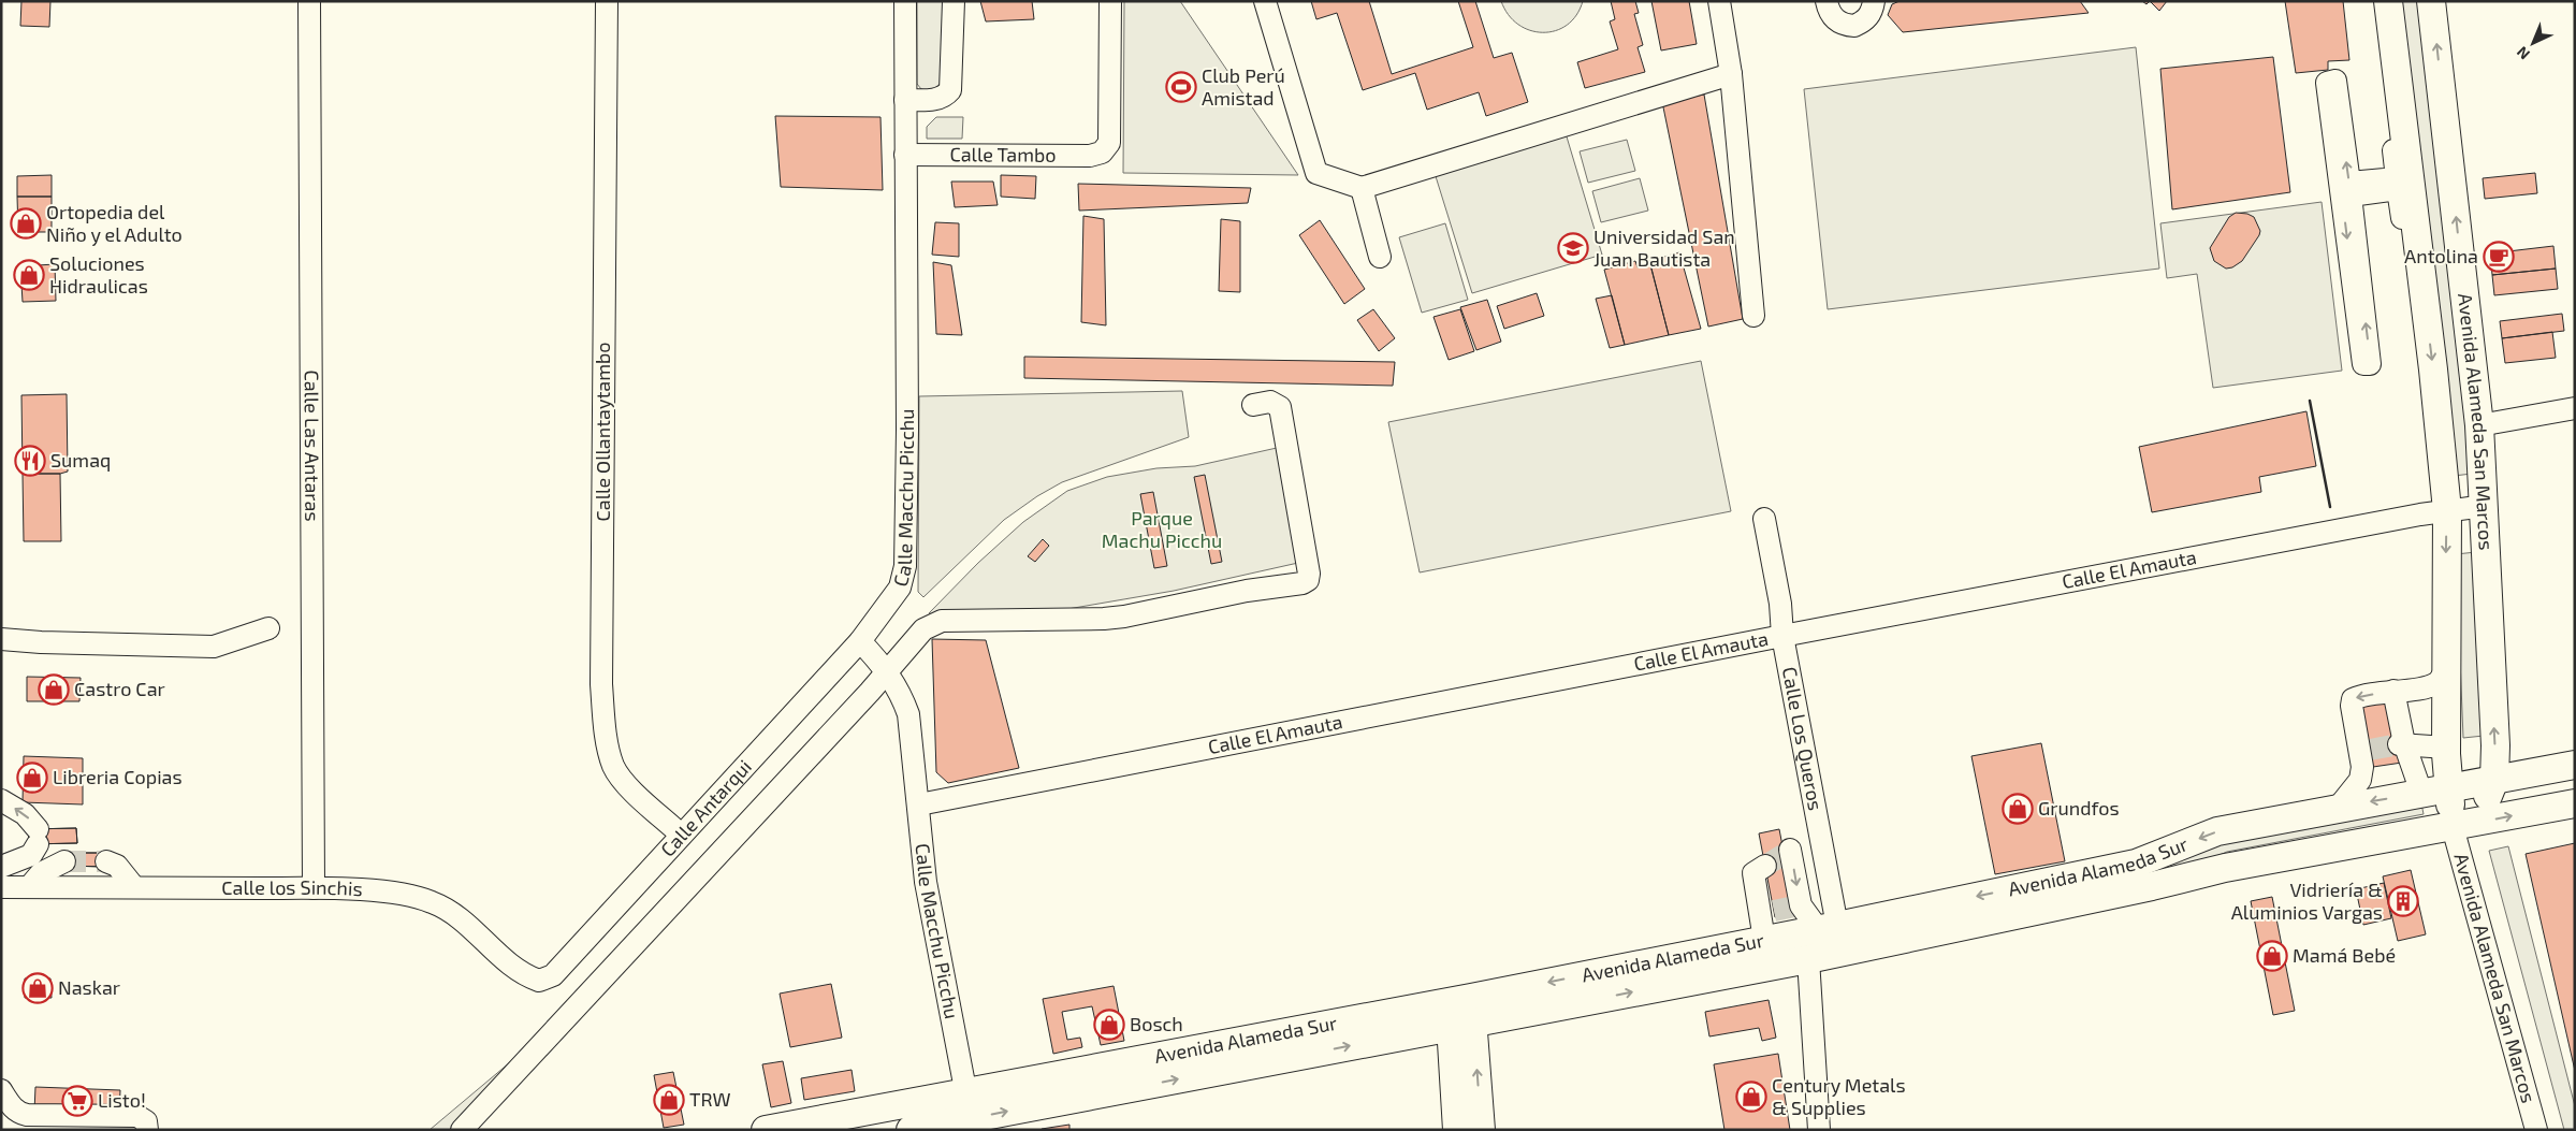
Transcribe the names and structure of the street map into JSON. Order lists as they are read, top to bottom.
{
  "streets": {
    "main road": ["Avenida Alameda San Marcos", "Avenida Alameda Sur"],
    "street": [
      "Calle Tambo",
      "Calle Ollantaytambo",
      "Calle Las Antaras",
      "Calle Macchu Picchu",
      "Calle El Amauta",
      "Calle Los Queros",
      "Calle Antarqui",
      "Calle los Sinchis"
    ]
  },
  "crossings": [
    ["Calle Tambo", "Calle Macchu Picchu"],
    ["Avenida Alameda San Marcos", "Calle El Amauta"],
    ["Avenida Alameda San Marcos", "Avenida Alameda Sur"],
    ["Calle Ollantaytambo", "Calle Antarqui"],
    ["Calle Las Antaras", "Calle los Sinchis"],
    ["Calle Macchu Picchu", "Calle El Amauta"],
    ["Calle Macchu Picchu", "Calle Antarqui"],
    ["Calle Macchu Picchu", "Avenida Alameda Sur"],
    ["Calle El Amauta", "Calle Los Queros"],
    ["Calle Los Queros", "Avenida Alameda Sur"],
    ["Calle Antarqui", "Calle los Sinchis"]
  ],
  "parks": ["Parque Machu Picchu"],
  "places": {
    "sports": ["Club Perú Amistad"],
    "shop": [
      "Ortopedia del Niño y el Adulto",
      "Soluciones Hidraulicas",
      "Castro Car",
      "Libreria Copias",
      "Grundfos",
      "Mamá Bebé",
      "Naskar",
      "Bosch",
      "Century Metals & Supplies",
      "TRW"
    ],
    "school or university": ["Universidad San Juan Bautista"],
    "cafe": ["Antolina"],
    "restaurant": ["Sumaq"],
    "building": ["Vidriería & Aluminios Vargas"],
    "supermarket": ["Listo!"]
  },
  "north": "bottom left"
}
